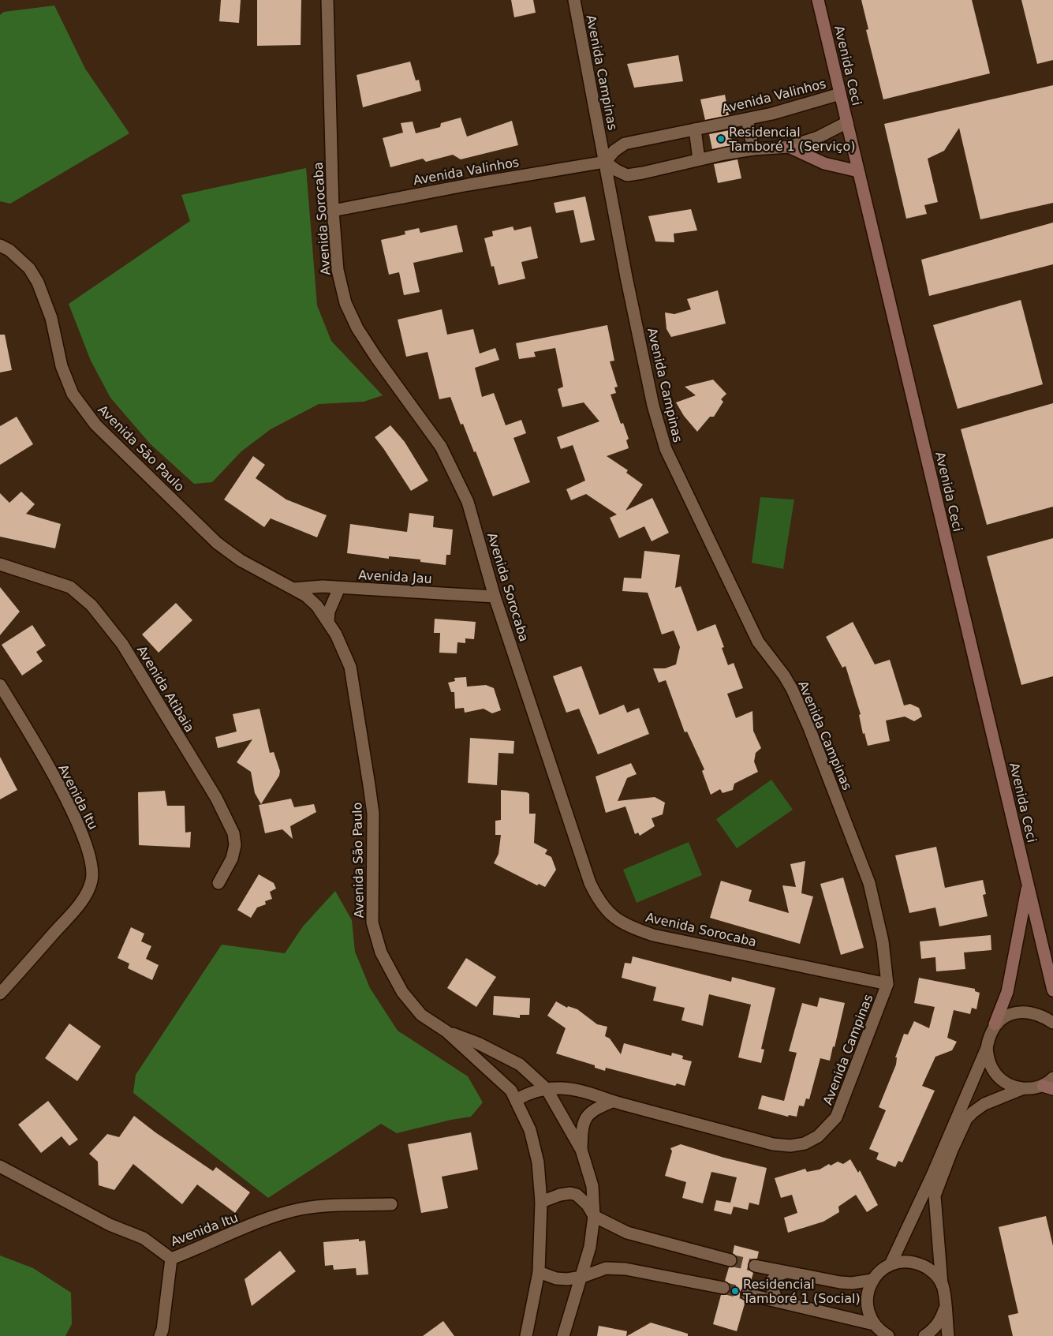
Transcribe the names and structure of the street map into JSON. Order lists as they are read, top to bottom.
{
  "streets": {
    "main road": ["Avenida Ceci"],
    "street": [
      "Avenida Campinas",
      "Avenida Valinhos",
      "Avenida Sorocaba",
      "Avenida São Paulo",
      "Avenida Jau",
      "Avenida Atibaia",
      "Avenida Itu"
    ]
  },
  "crossings": [
    ["Avenida Ceci", "Avenida Valinhos"],
    ["Avenida Campinas", "Avenida Valinhos"],
    ["Avenida Campinas", "Avenida Sorocaba"],
    ["Avenida Campinas", "Avenida São Paulo"],
    ["Avenida Valinhos", "Avenida Sorocaba"],
    ["Avenida Sorocaba", "Avenida Jau"],
    ["Avenida São Paulo", "Avenida Jau"]
  ],
  "places": ["Residencial Tamboré 1 (Serviço)", "Residencial Tamboré 1 (Social)"]
}
